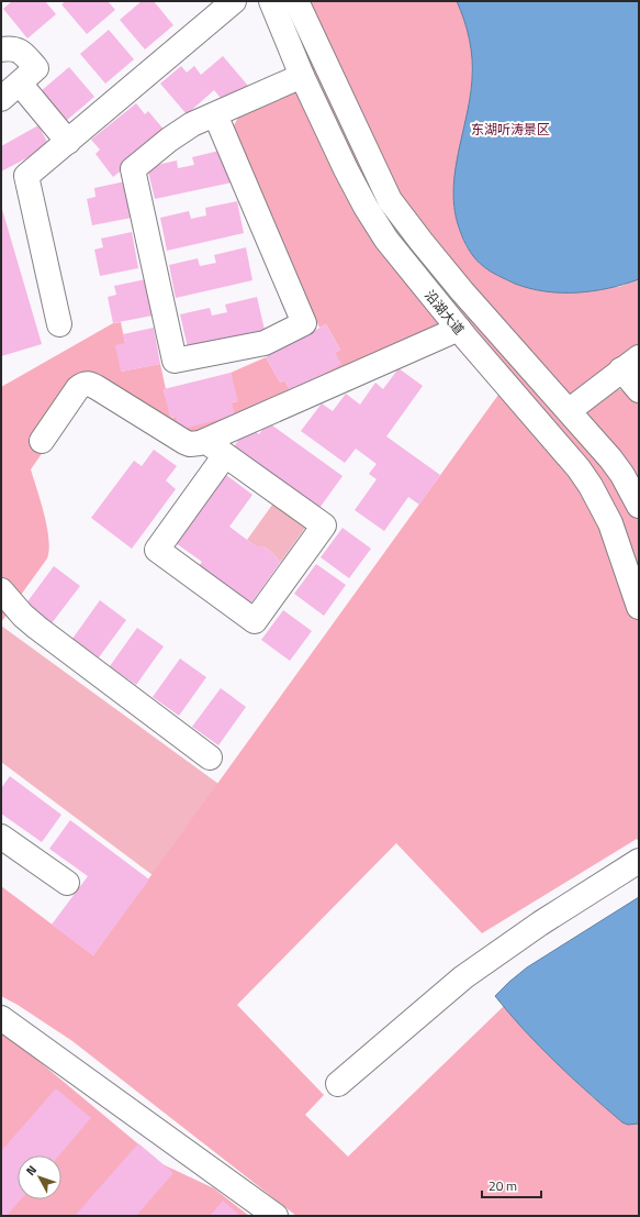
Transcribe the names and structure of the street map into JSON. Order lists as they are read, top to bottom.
{
  "streets": {
    "street": ["沿湖大道"]
  },
  "parks": ["东湖听涛景区"],
  "scale_bar": "20 m",
  "north": "top left"
}
